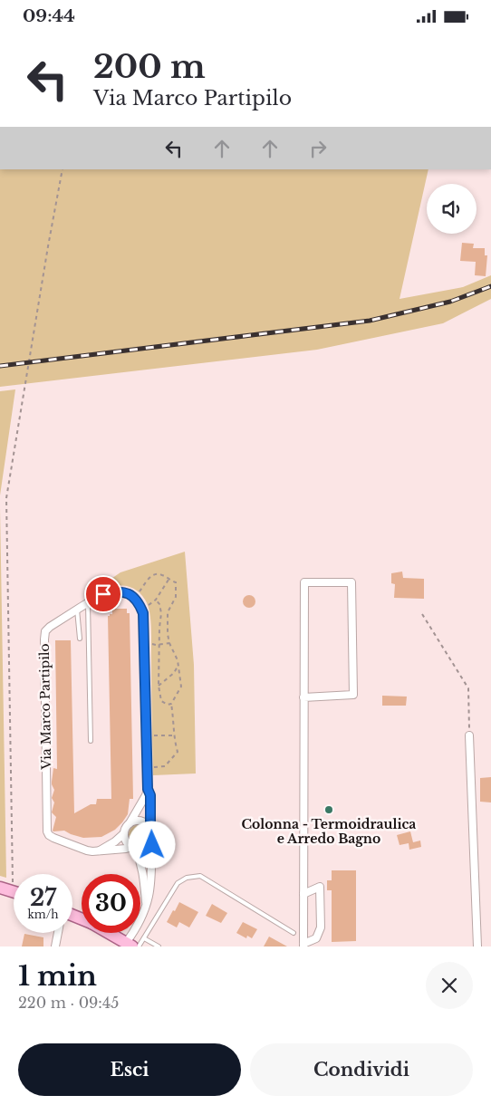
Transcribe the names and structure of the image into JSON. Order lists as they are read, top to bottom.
{
  "streets": {
    "street": ["Via Marco Partipilo"]
  },
  "places": ["Colonna - Termoidraulica e Arredo Bagno"],
  "page": {
    "status": "09:44",
    "turn": ["200 m", "Via Marco Partipilo"],
    "speed": "27 km/h",
    "limit": "30",
    "heading": ["1 min", "220 m · 09:45"],
    "buttons": ["Esci", "Condividi"]
  }
}
